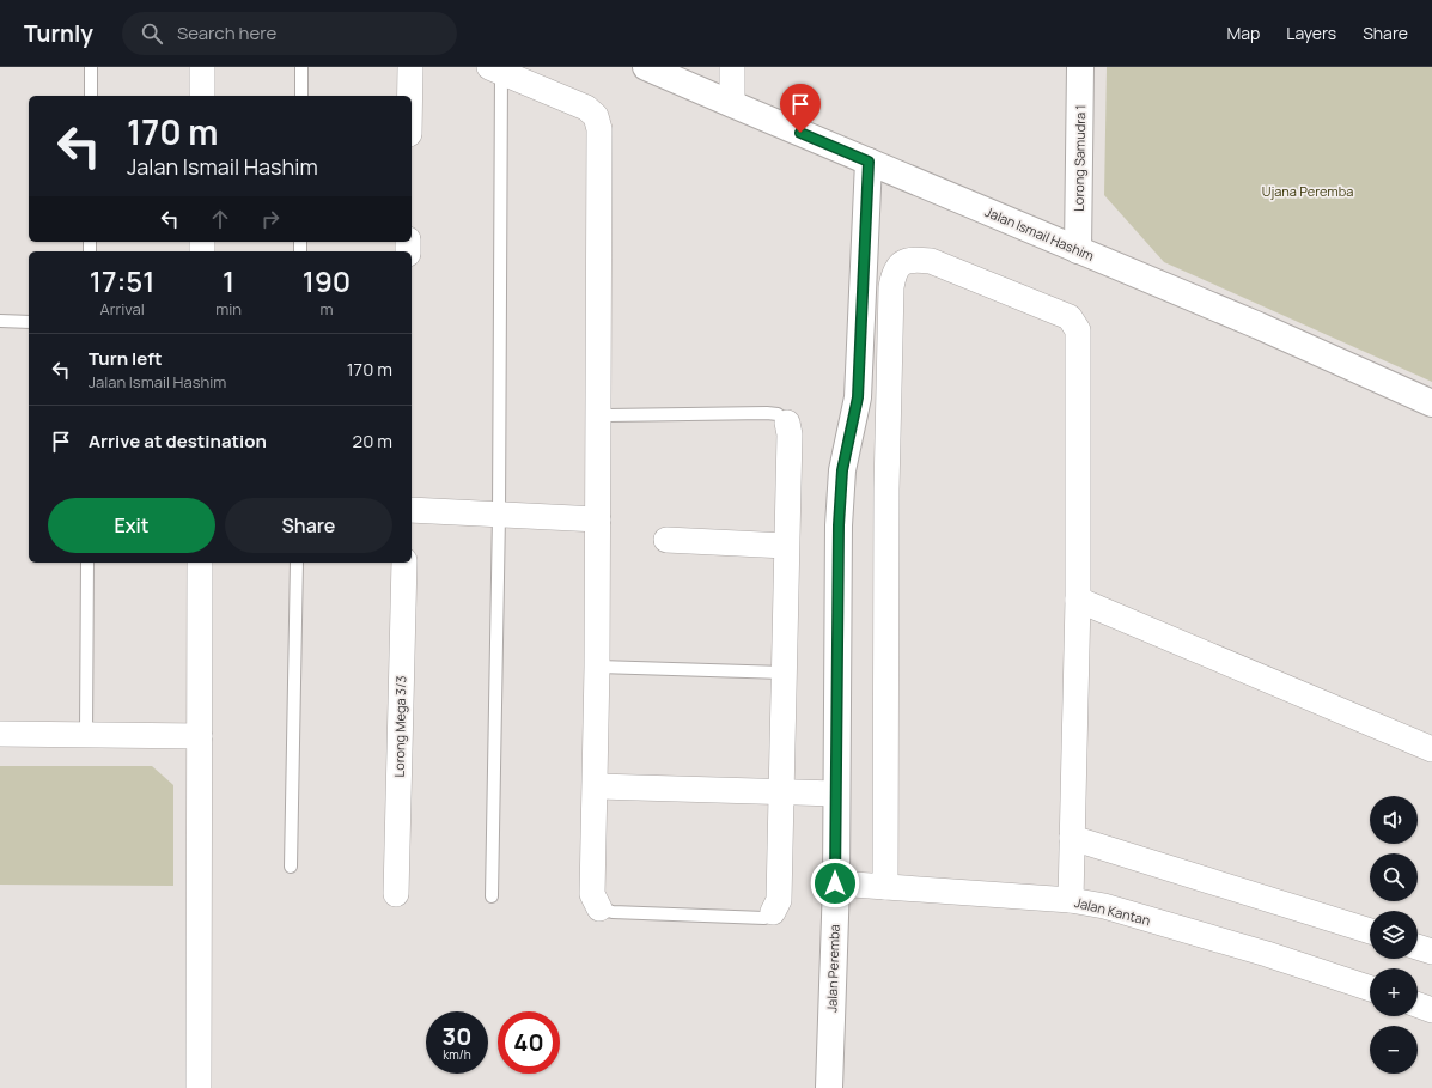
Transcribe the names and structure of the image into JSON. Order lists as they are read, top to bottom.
{
  "streets": {
    "street": [
      "Lorong Samudra 1",
      "Jalan Ismail Hashim",
      "Lorong Mega 3/3",
      "Jalan Kantan",
      "Jalan Peremba"
    ]
  },
  "crossings": [
    ["Lorong Samudra 1", "Jalan Ismail Hashim"],
    ["Jalan Ismail Hashim", "Jalan Peremba"],
    ["Jalan Kantan", "Jalan Peremba"]
  ],
  "parks": ["Ujana Peremba"],
  "page": {
    "header": "Turnly",
    "search": "Search here",
    "nav": ["Map", "Layers", "Share"],
    "turn": ["170 m", "Jalan Ismail Hashim"],
    "eta": [
      "17:51",
      "Arrival",
      "1",
      "min",
      "190",
      "m"
    ],
    "list": [
      {
        "name": "Turn left",
        "note": "Jalan Ismail Hashim",
        "value": "170 m"
      },
      {
        "name": "Arrive at destination",
        "value": "20 m"
      }
    ],
    "buttons": ["Exit", "Share"],
    "map_buttons": ["+", "−"],
    "speed": "30 km/h",
    "limit": "40"
  }
}
